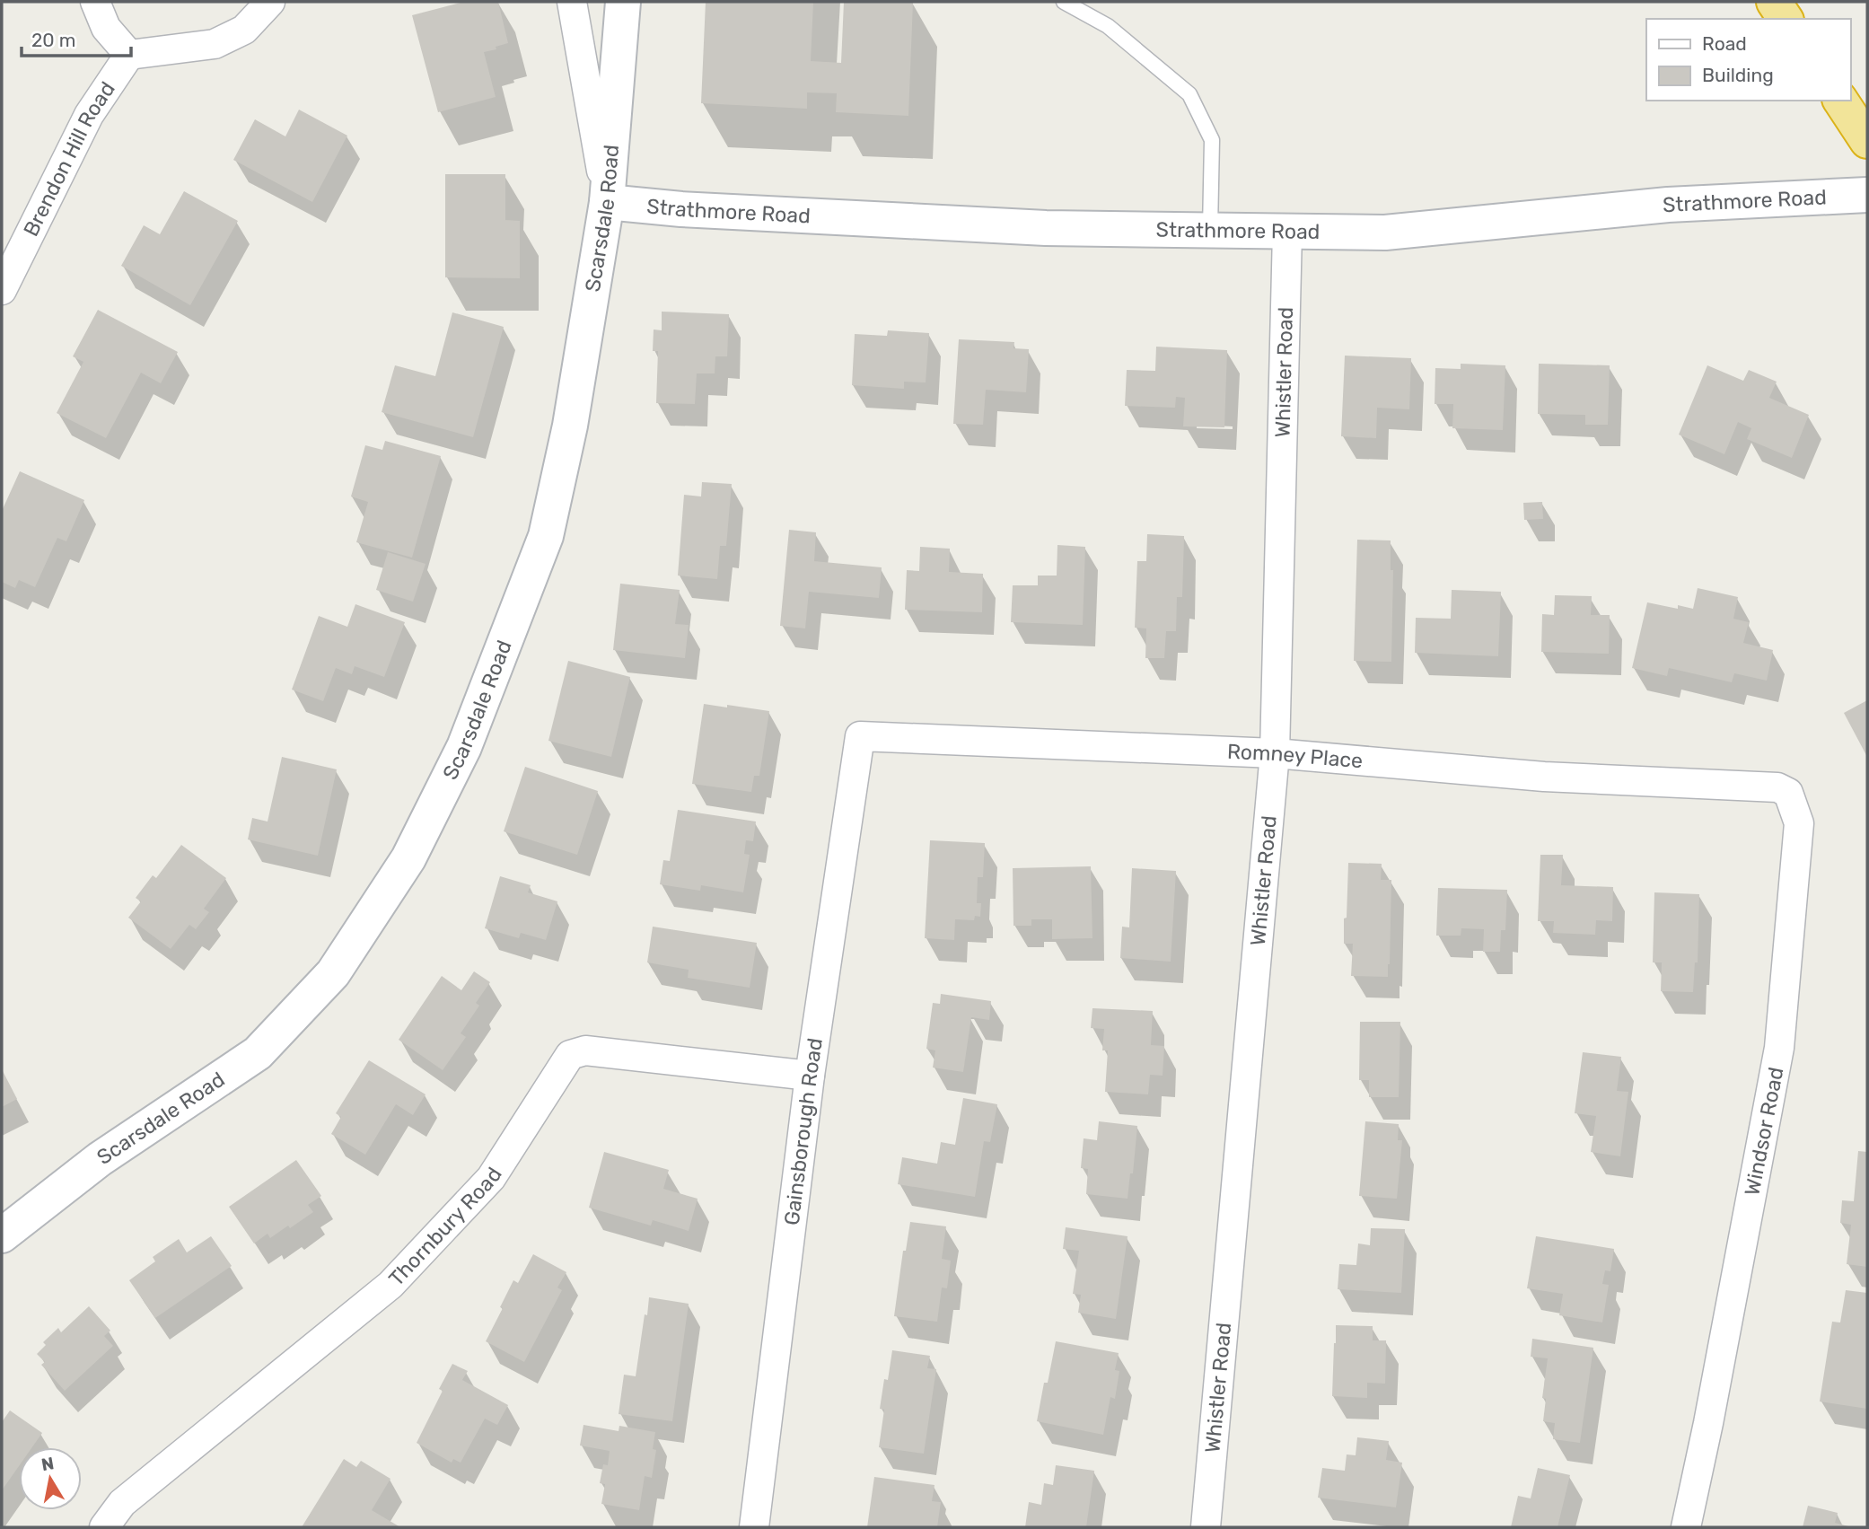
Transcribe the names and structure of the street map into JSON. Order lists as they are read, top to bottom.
{
  "streets": {
    "street": [
      "Brendon Hill Road",
      "Strathmore Road",
      "Scarsdale Road",
      "Whistler Road",
      "Romney Place",
      "Gainsborough Road",
      "Windsor Road",
      "Thornbury Road"
    ]
  },
  "crossings": [
    ["Strathmore Road", "Scarsdale Road"],
    ["Strathmore Road", "Whistler Road"],
    ["Whistler Road", "Romney Place"],
    ["Romney Place", "Gainsborough Road"],
    ["Romney Place", "Windsor Road"],
    ["Gainsborough Road", "Thornbury Road"]
  ],
  "legend": ["Road", "Building"],
  "scale_bar": "20 m",
  "north": "top"
}
